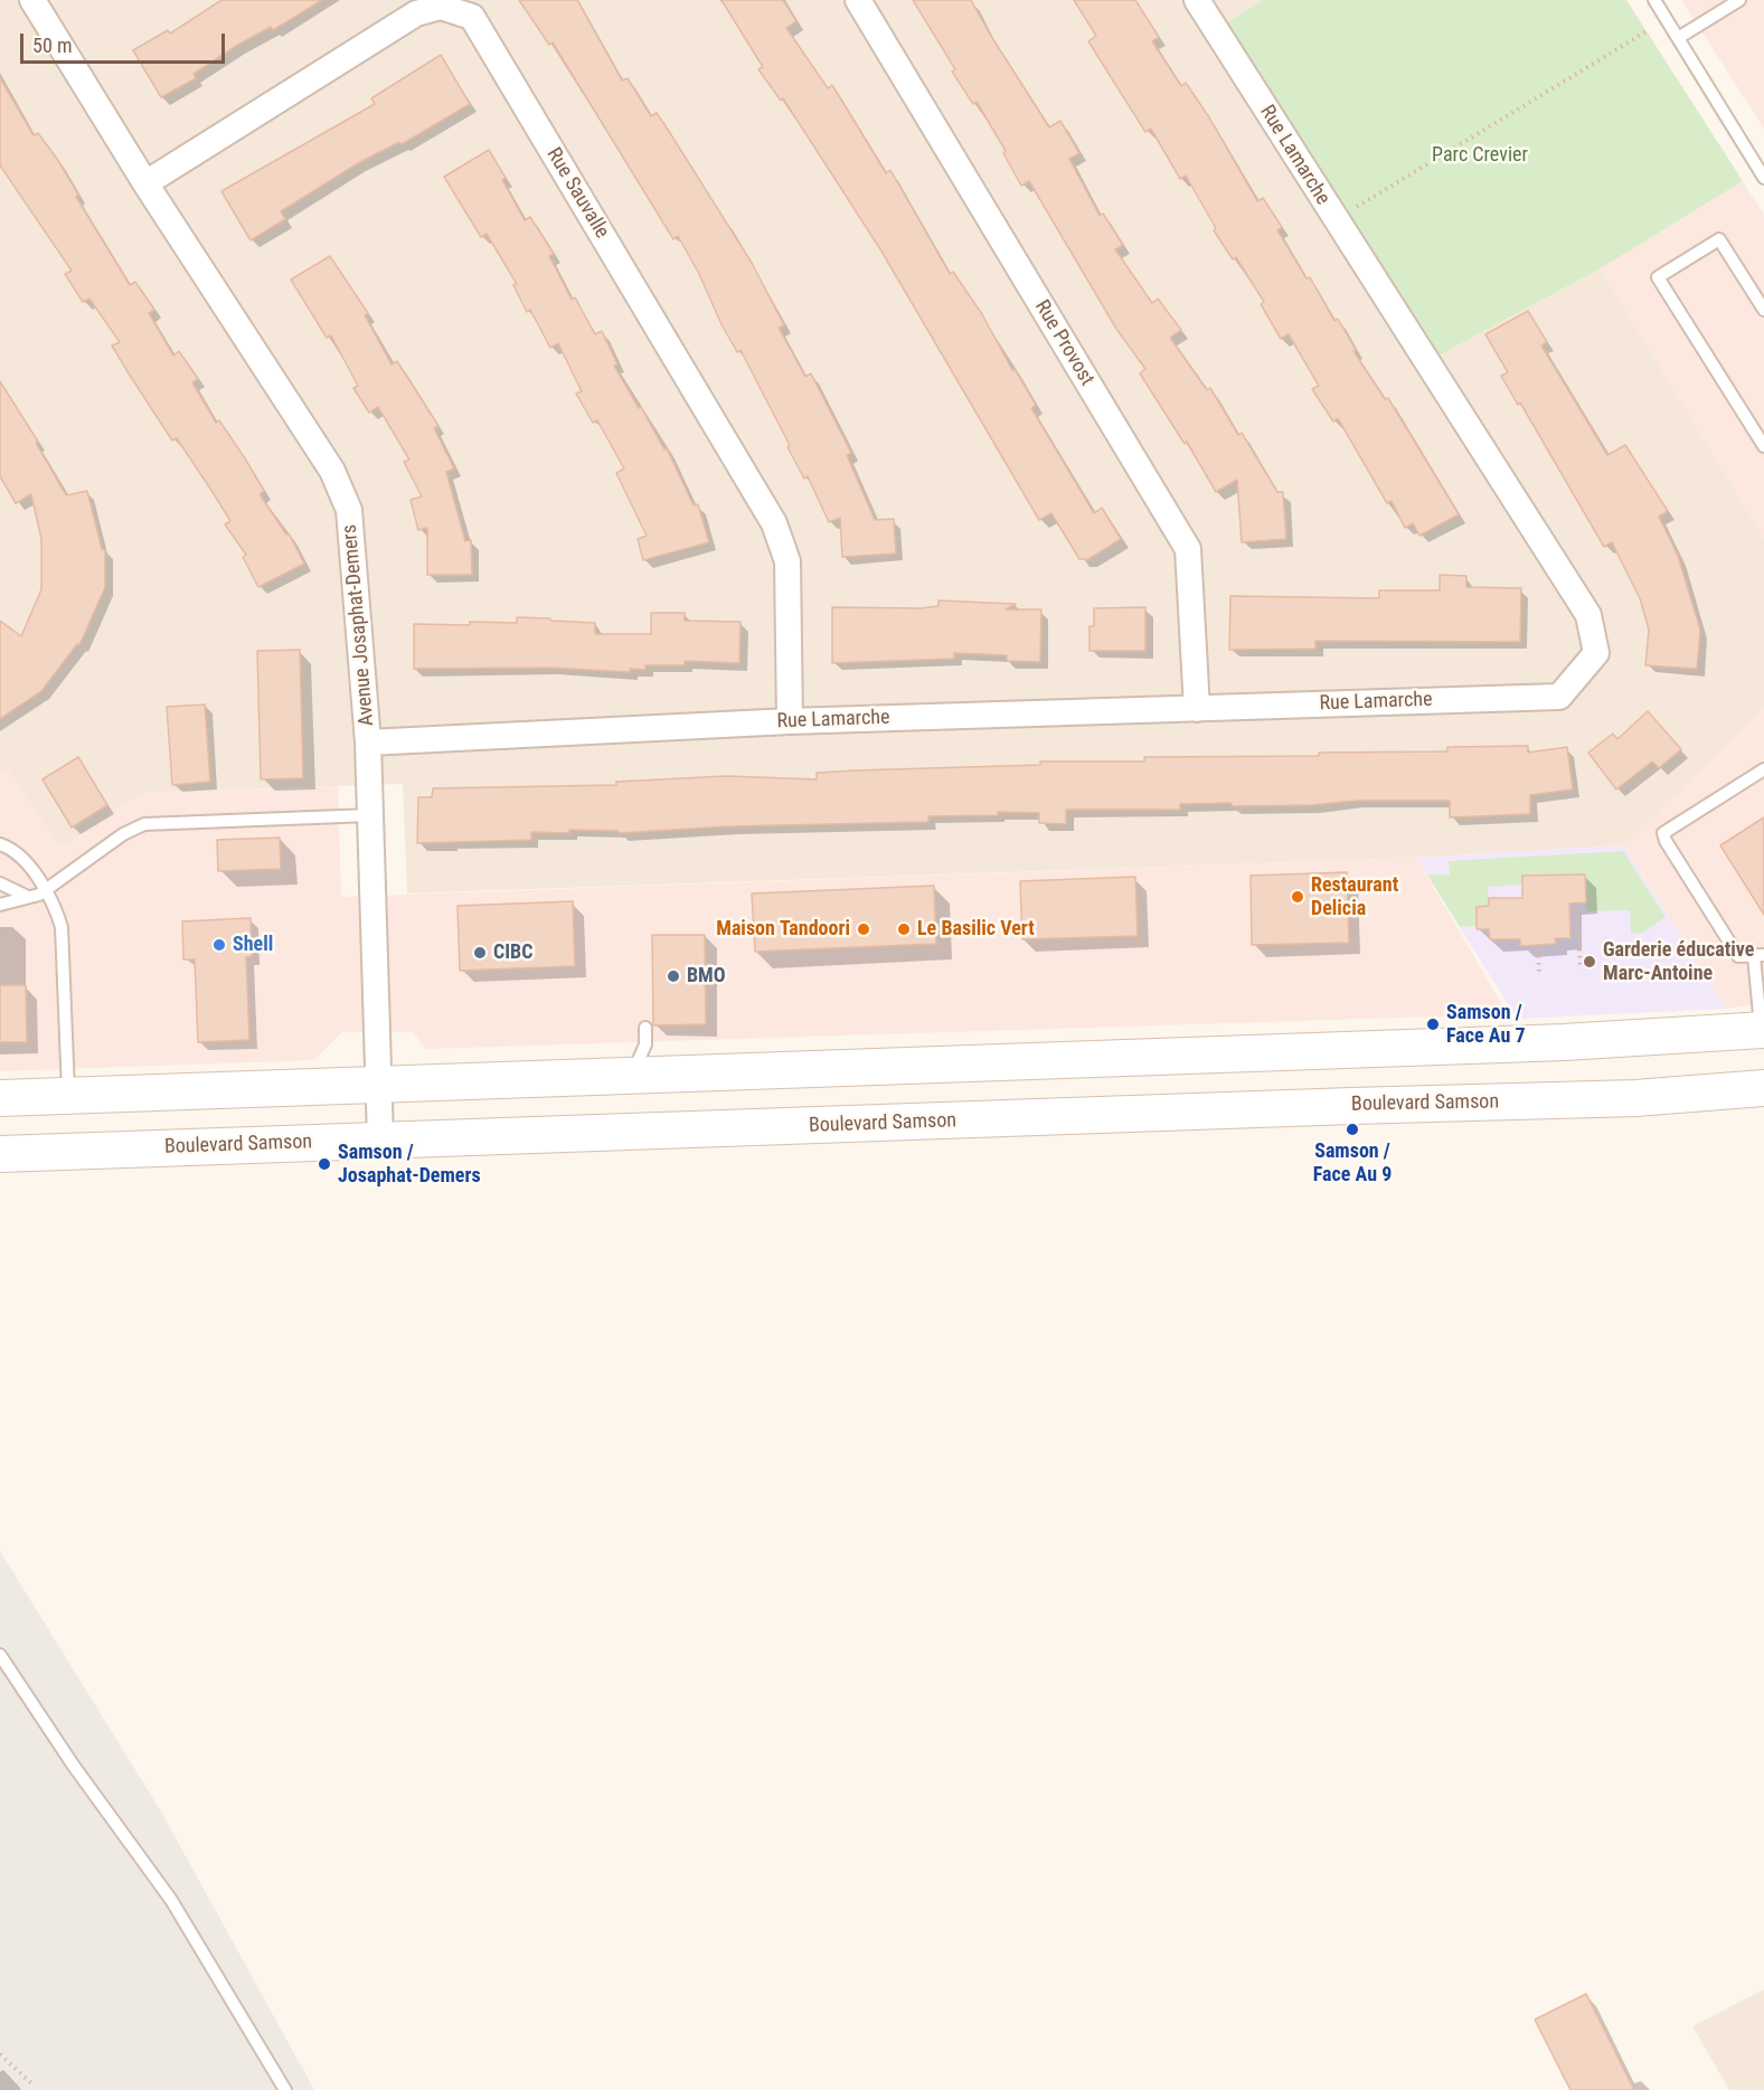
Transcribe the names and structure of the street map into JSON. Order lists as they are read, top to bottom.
{
  "streets": {
    "street": [
      "Rue Lamarche",
      "Rue Sauvalle",
      "Rue Provost",
      "Avenue Josaphat-Demers",
      "Boulevard Samson"
    ]
  },
  "crossings": [
    ["Rue Lamarche", "Rue Sauvalle"],
    ["Rue Lamarche", "Rue Provost"],
    ["Rue Lamarche", "Avenue Josaphat-Demers"],
    ["Rue Sauvalle", "Avenue Josaphat-Demers"],
    ["Avenue Josaphat-Demers", "Boulevard Samson"]
  ],
  "parks": ["Parc Crevier"],
  "places": [
    "Restaurant Delicia",
    "Maison Tandoori",
    "Le Basilic Vert",
    "Shell",
    "CIBC",
    "Garderie éducative Marc-Antoine",
    "BMO",
    "Samson / Face Au 7",
    "Samson / Face Au 9",
    "Samson / Josaphat-Demers"
  ],
  "scale_bar": "50 m"
}
